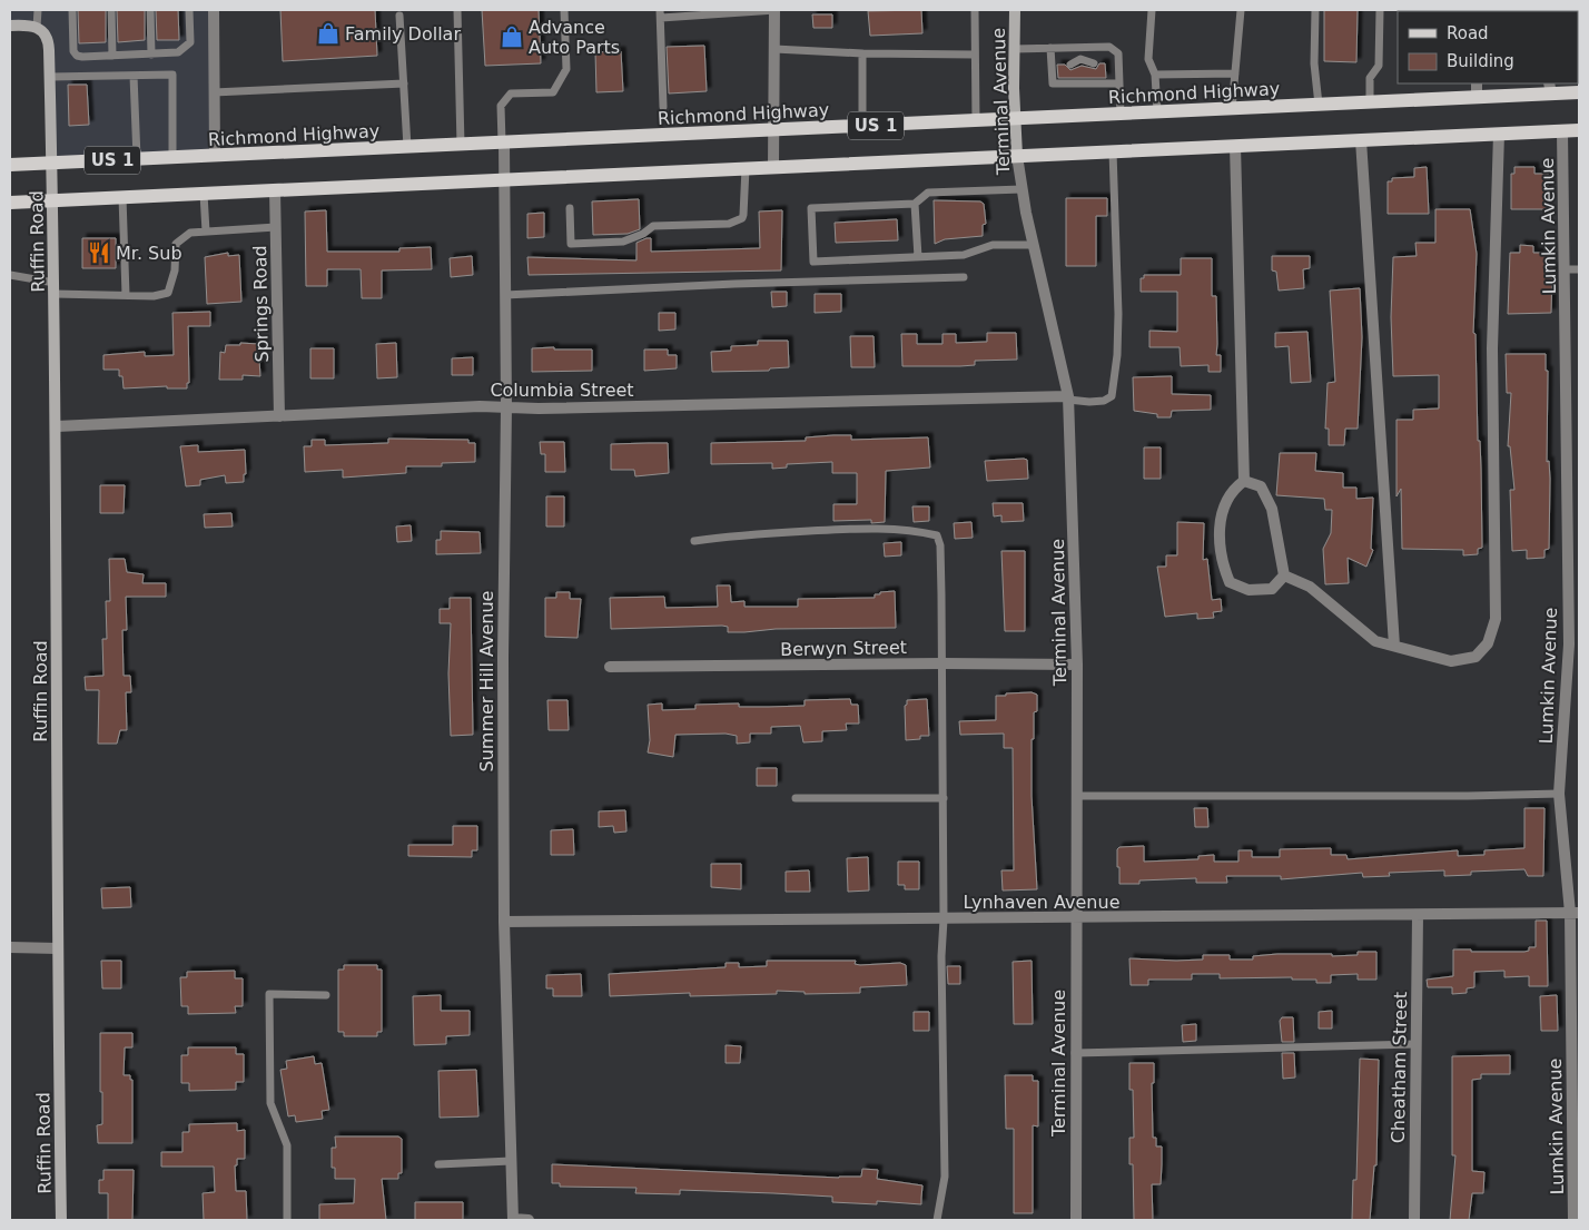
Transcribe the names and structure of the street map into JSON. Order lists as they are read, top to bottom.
{
  "streets": {
    "main road": ["Richmond Highway", "US 1"],
    "street": [
      "Terminal Avenue",
      "Lumkin Avenue",
      "Ruffin Road",
      "Springs Road",
      "Columbia Street",
      "Berwyn Street",
      "Summer Hill Avenue",
      "Lynhaven Avenue",
      "Cheatham Street"
    ]
  },
  "crossings": [
    ["Richmond Highway", "Terminal Avenue"],
    ["Richmond Highway", "Ruffin Road"],
    ["Richmond Highway", "Summer Hill Avenue"],
    ["Terminal Avenue", "US 1"],
    ["Terminal Avenue", "Columbia Street"],
    ["Terminal Avenue", "Berwyn Street"],
    ["Terminal Avenue", "Lynhaven Avenue"],
    ["US 1", "Lumkin Avenue"],
    ["US 1", "Ruffin Road"],
    ["US 1", "Springs Road"],
    ["US 1", "Summer Hill Avenue"],
    ["Lumkin Avenue", "Lynhaven Avenue"],
    ["Ruffin Road", "Columbia Street"],
    ["Springs Road", "Columbia Street"],
    ["Columbia Street", "Summer Hill Avenue"],
    ["Summer Hill Avenue", "Lynhaven Avenue"],
    ["Lynhaven Avenue", "Cheatham Street"]
  ],
  "places": {
    "shop": ["Family Dollar", "Advance Auto Parts"],
    "restaurant": ["Mr. Sub"]
  },
  "legend": ["Road", "Building"]
}
